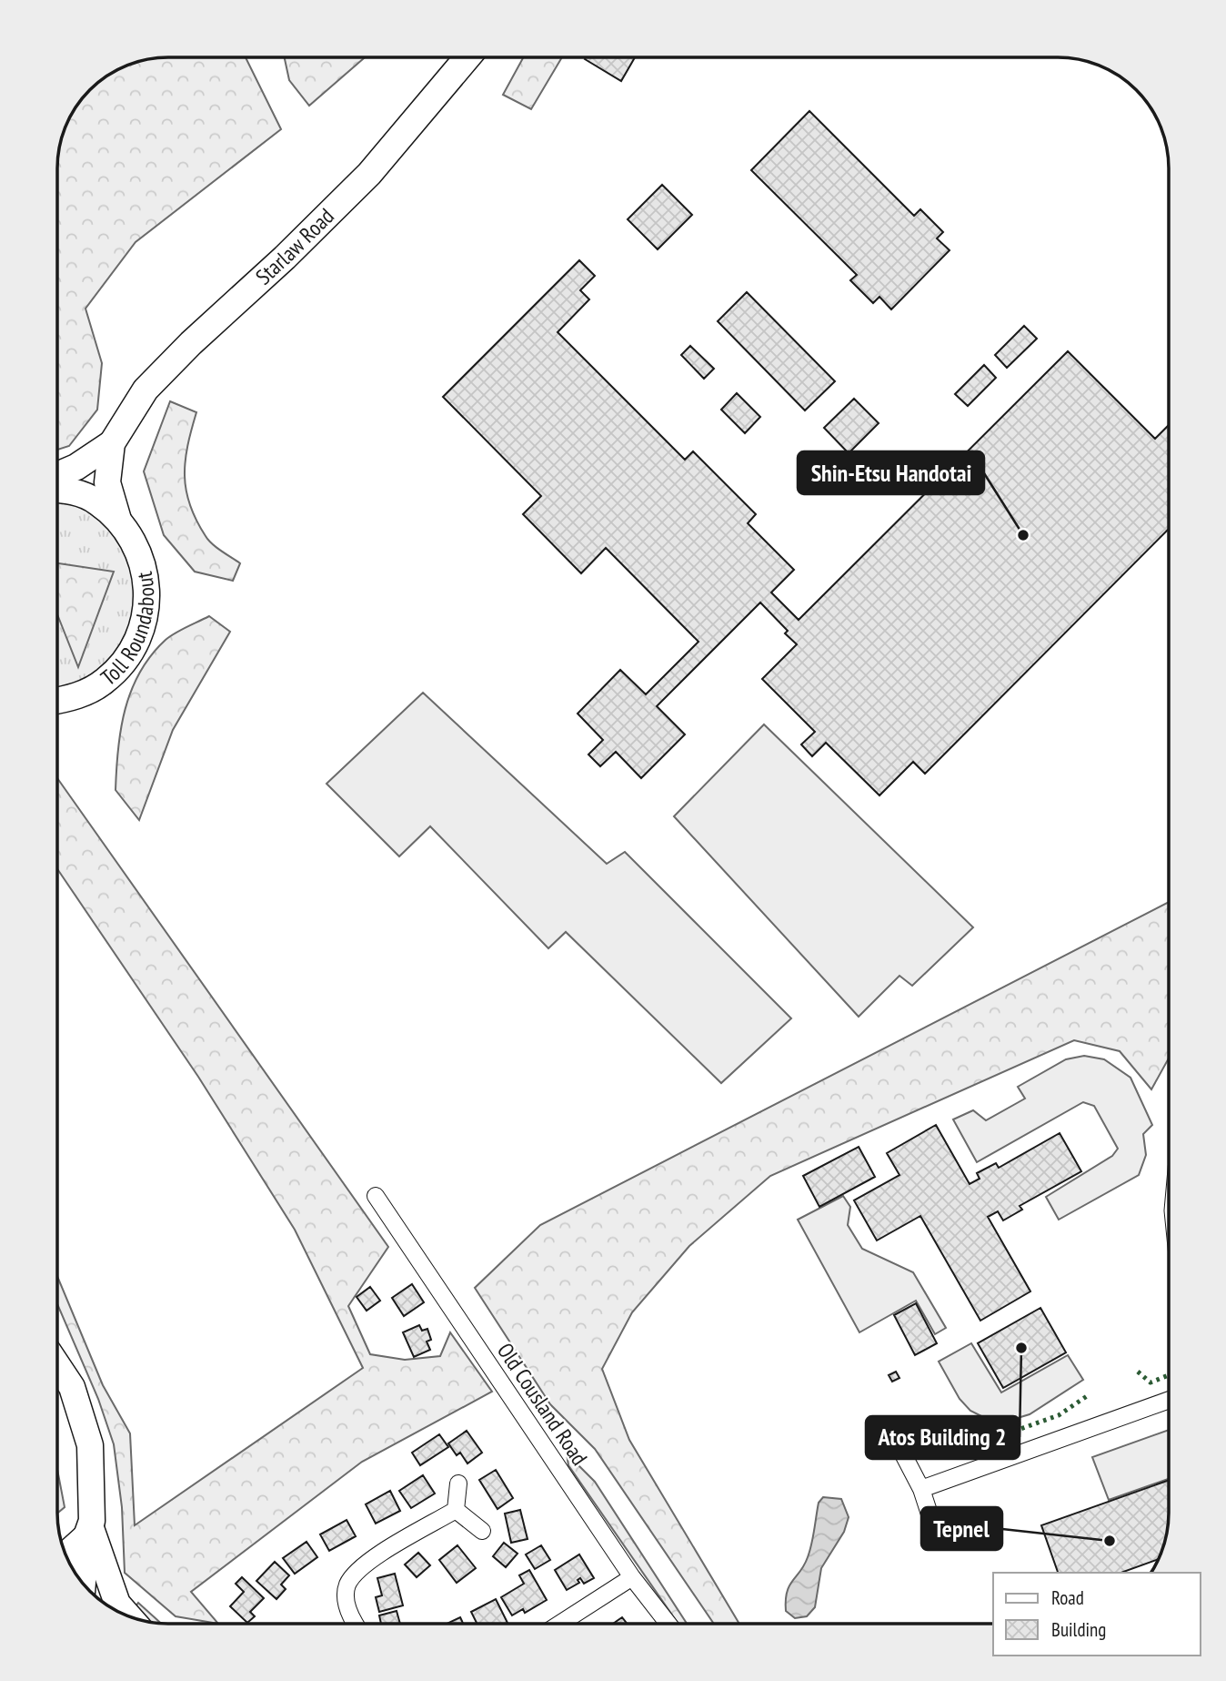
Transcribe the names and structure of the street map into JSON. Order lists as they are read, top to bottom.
{
  "streets": {
    "main road": ["Starlaw Road", "Toll Roundabout"],
    "street": ["Old Cousland Road"]
  },
  "places": ["Shin-Etsu Handotai", "Atos Building 2", "Tepnel"],
  "legend": ["Road", "Building"]
}
